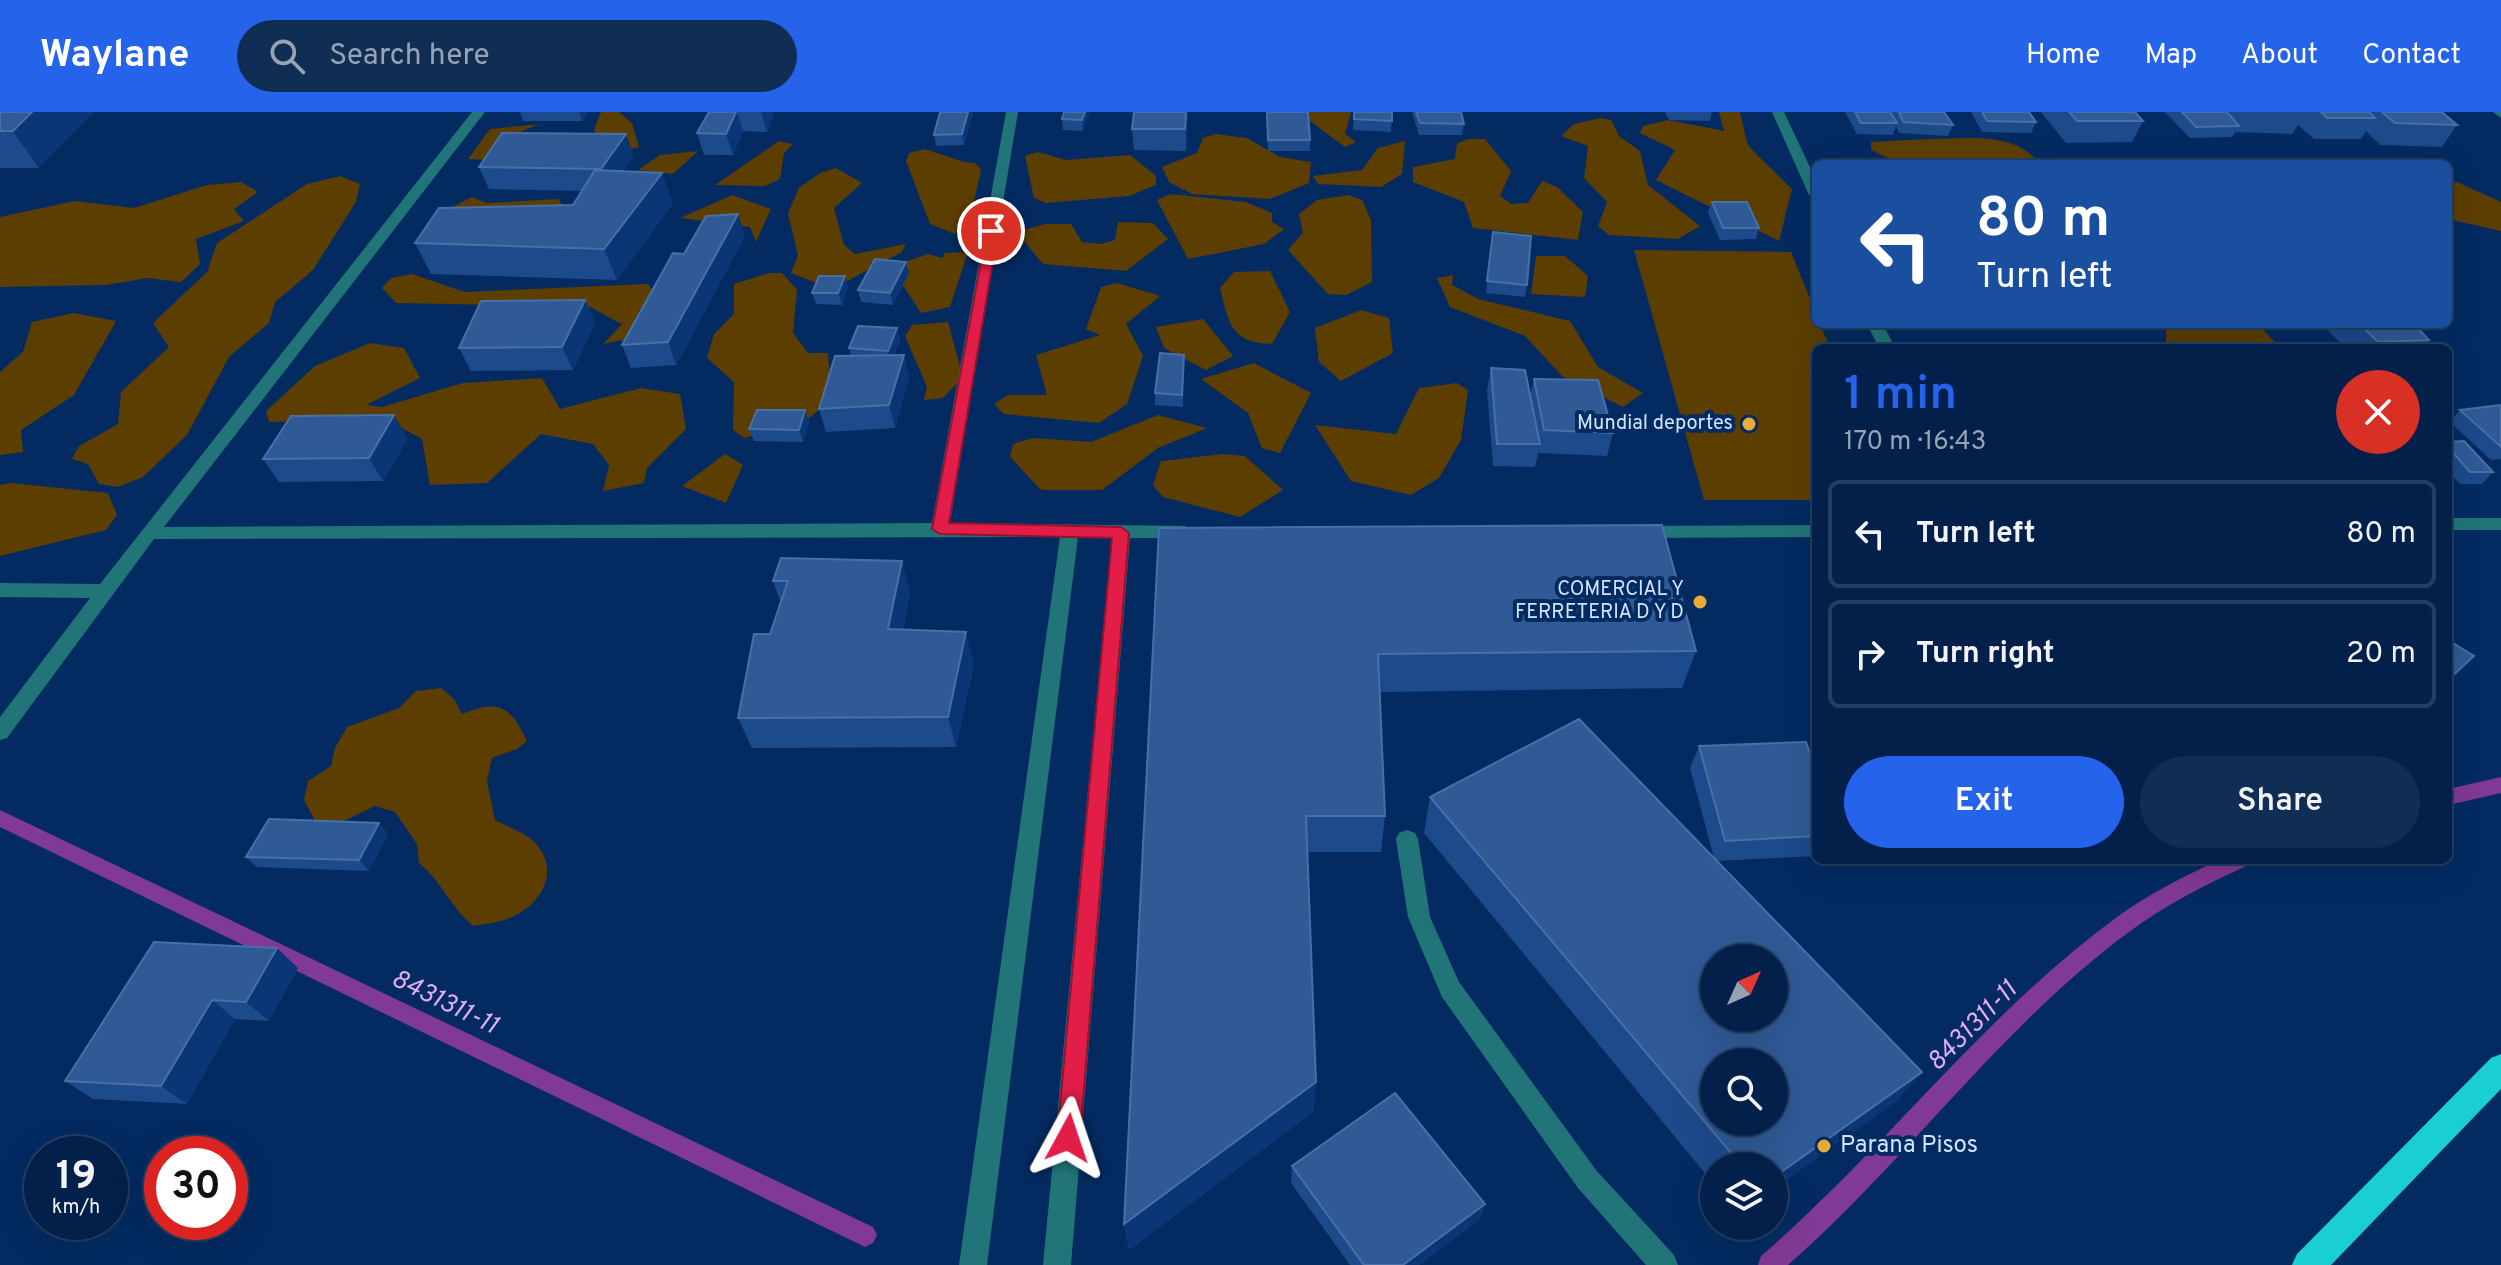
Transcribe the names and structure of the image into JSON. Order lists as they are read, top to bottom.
{
  "water": ["8431311-11"],
  "places": ["Mundial deportes", "COMERCIAL Y FERRETERIA D Y D", "Parana Pisos"],
  "north": "top right",
  "page": {
    "header": "Waylane",
    "search": "Search here",
    "nav": [
      "Home",
      "Map",
      "About",
      "Contact"
    ],
    "turn": ["80 m", "Turn left"],
    "heading": ["1 min", "170 m · 16:43"],
    "list": [
      {
        "name": "Turn left",
        "value": "80 m"
      },
      {
        "name": "Turn right",
        "value": "20 m"
      }
    ],
    "buttons": ["Exit", "Share"],
    "speed": "19 km/h",
    "limit": "30"
  }
}
